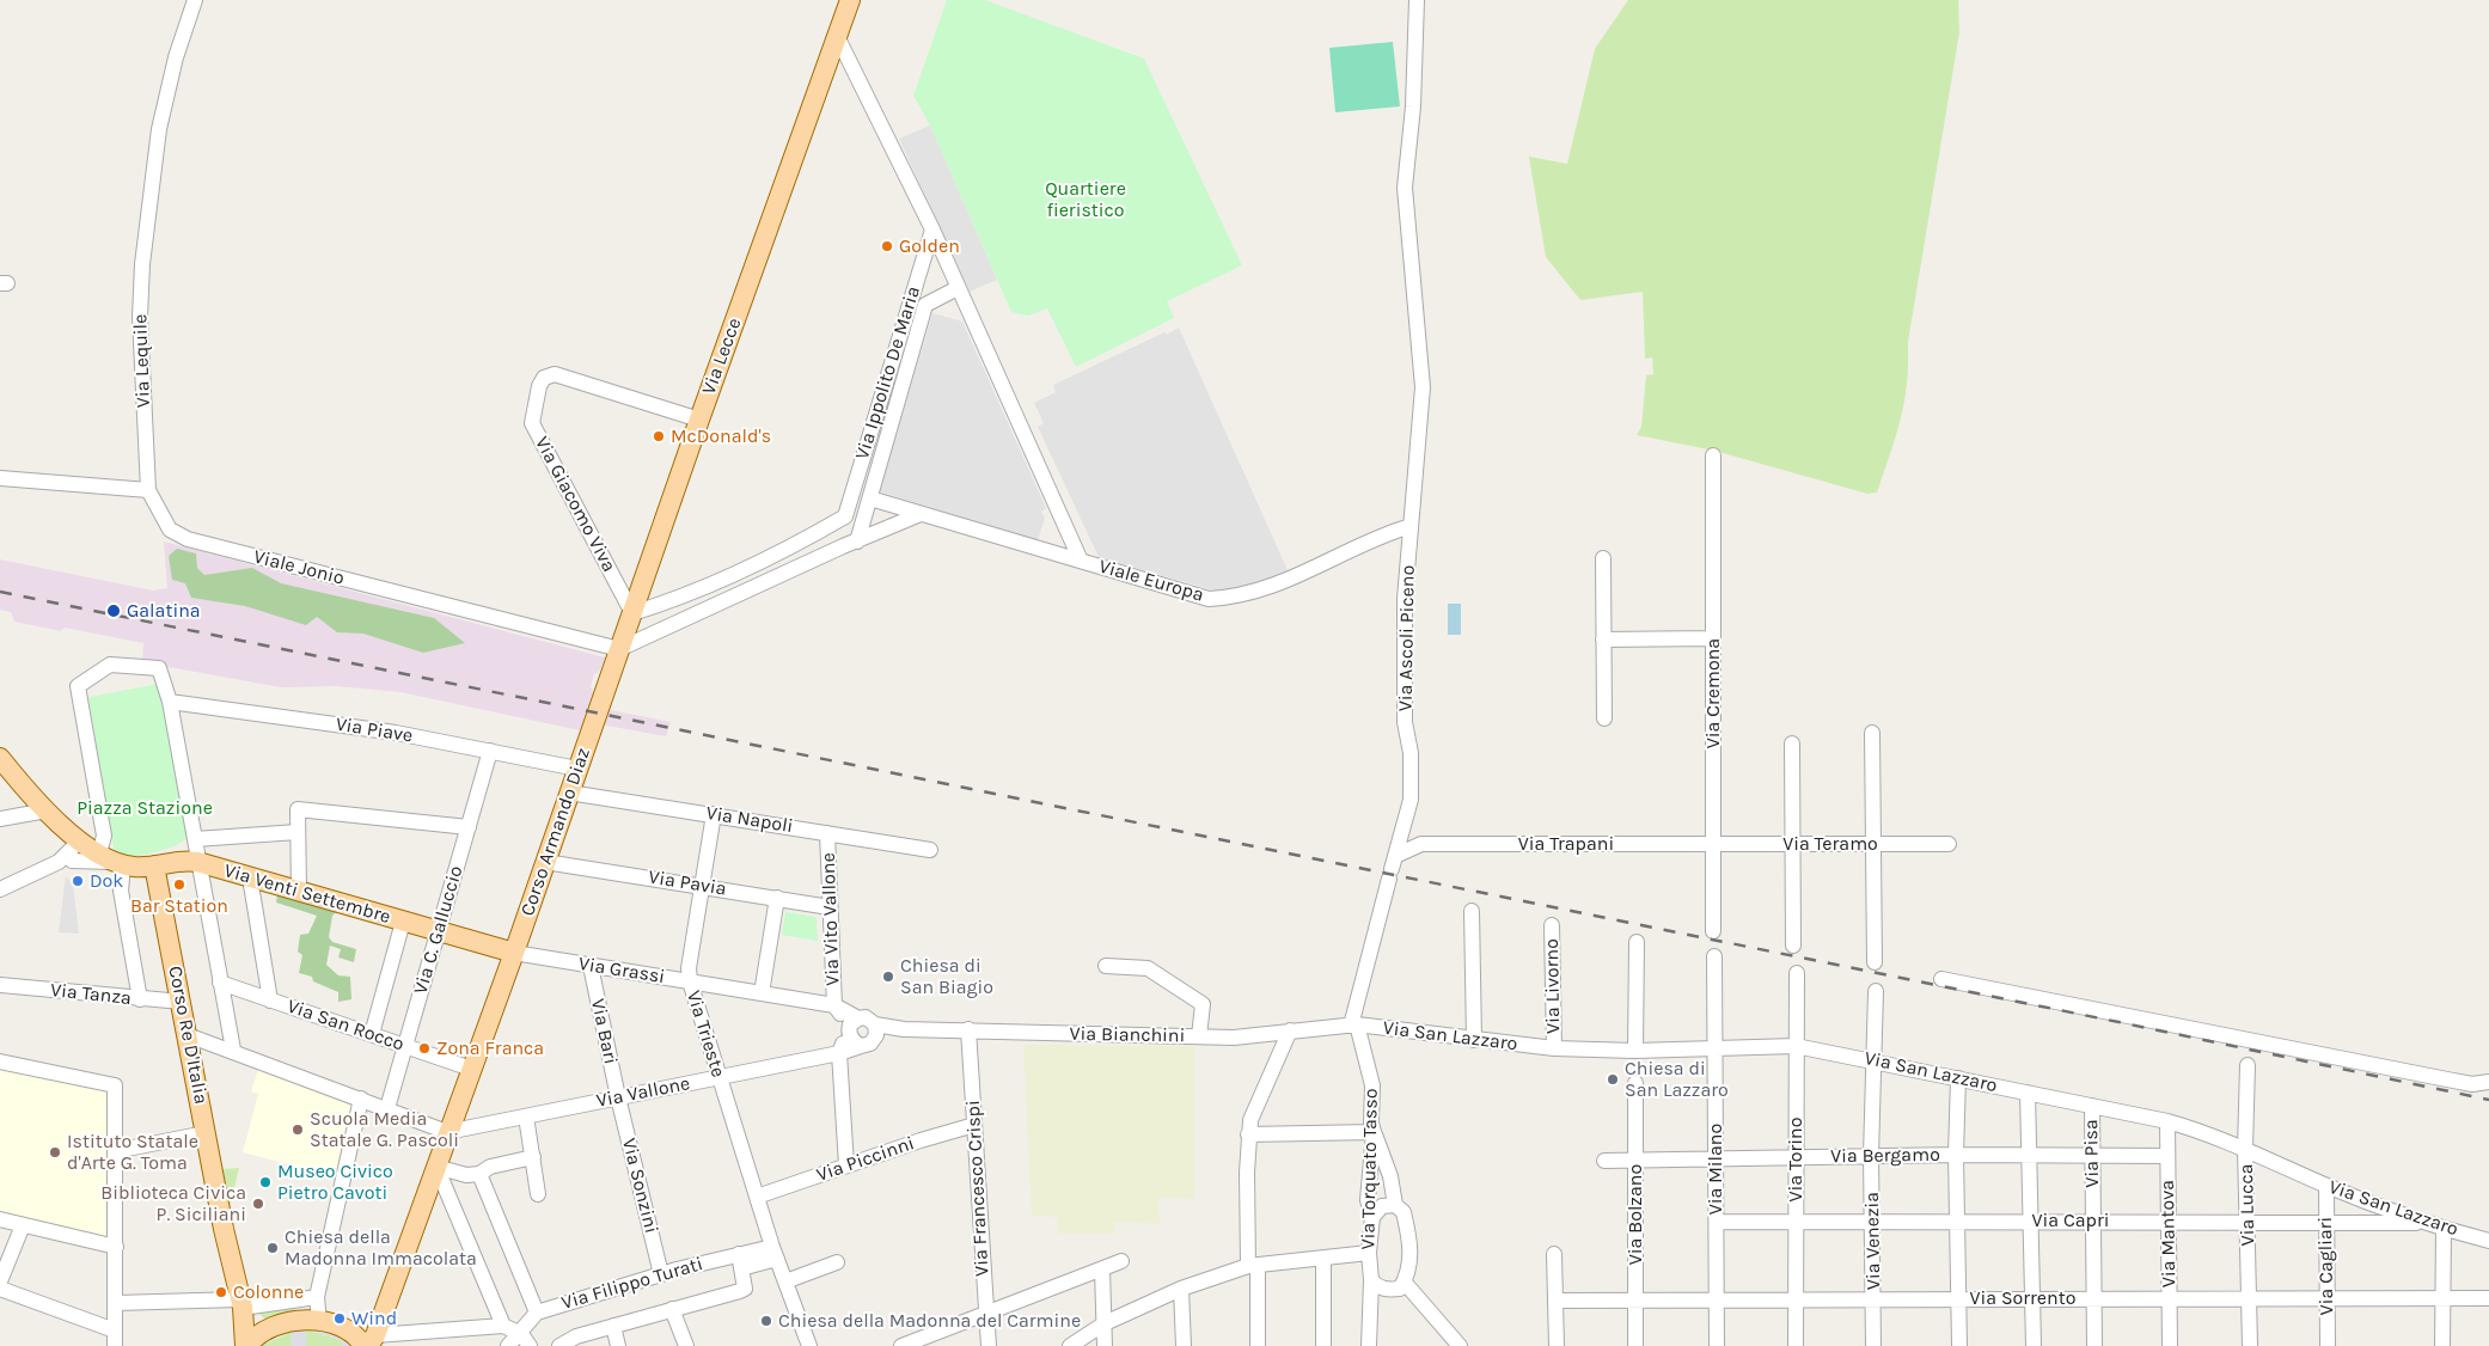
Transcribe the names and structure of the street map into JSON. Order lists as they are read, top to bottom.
{
  "streets": {
    "main road": [
      "Via Lecce",
      "Corso Armando Diaz",
      "Via Venti Settembre",
      "Corso Re D'Italia"
    ],
    "street": [
      "Via Lequile",
      "Via Ippolito De Maria",
      "Via Giacomo Viva",
      "Viale Jonio",
      "Viale Europa",
      "Via Ascoli Piceno",
      "Via Cremona",
      "Via Piave",
      "Via Napoli",
      "Via Trapani",
      "Via Teramo",
      "Via Pavia",
      "Via Vito Vallone",
      "Via C. Galluccio",
      "Via Grassi",
      "Via Livorno",
      "Via Tanza",
      "Via San Rocco",
      "Via Bari",
      "Via Trieste",
      "Via Bianchini",
      "Via San Lazzaro",
      "Via Vallone",
      "Via Pisa",
      "Via Bergamo",
      "Via Piccinni",
      "Via Torino",
      "Via Torquato Tasso",
      "Via Milano",
      "Via Sonzini",
      "Via Francesco Crispi",
      "Via Lucca",
      "Via Bolzano",
      "Via Capri",
      "Via Mantova",
      "Via Venezia",
      "Via Cagliari",
      "Via Filippo Turati",
      "Via Sorrento"
    ]
  },
  "crossings": [
    ["Via Lecce", "Via Giacomo Viva"],
    ["Via Lecce", "Viale Jonio"],
    ["Via Lecce", "Corso Armando Diaz"],
    ["Via Lequile", "Viale Jonio"],
    ["Via Ippolito De Maria", "Viale Europa"],
    ["Viale Europa", "Via Ascoli Piceno"],
    ["Via Ascoli Piceno", "Via Trapani"],
    ["Via Ascoli Piceno", "Via Torquato Tasso"],
    ["Via Cremona", "Via Trapani"],
    ["Via Cremona", "Via Teramo"],
    ["Via Piave", "Corso Armando Diaz"],
    ["Via Piave", "Via C. Galluccio"],
    ["Via Napoli", "Corso Armando Diaz"],
    ["Via Napoli", "Via Vito Vallone"],
    ["Via Napoli", "Via Trieste"],
    ["Corso Armando Diaz", "Via Pavia"],
    ["Corso Armando Diaz", "Via Venti Settembre"],
    ["Corso Armando Diaz", "Via Grassi"],
    ["Corso Armando Diaz", "Via San Rocco"],
    ["Corso Armando Diaz", "Via Vallone"],
    ["Via Trapani", "Via Teramo"],
    ["Via Pavia", "Via Vito Vallone"],
    ["Via Pavia", "Via Trieste"],
    ["Via Venti Settembre", "Via C. Galluccio"],
    ["Via Venti Settembre", "Via Grassi"],
    ["Via Venti Settembre", "Corso Re D'Italia"],
    ["Via Vito Vallone", "Via Grassi"],
    ["Via C. Galluccio", "Via San Rocco"],
    ["Via Grassi", "Via Bari"],
    ["Via Grassi", "Via Trieste"],
    ["Via Livorno", "Via San Lazzaro"],
    ["Via Tanza", "Corso Re D'Italia"],
    ["Via Bari", "Via Vallone"],
    ["Via Bari", "Via Sonzini"],
    ["Via Trieste", "Via Vallone"],
    ["Via Trieste", "Via Piccinni"],
    ["Via Trieste", "Via Filippo Turati"],
    ["Via Bianchini", "Via San Lazzaro"],
    ["Via Bianchini", "Via Vallone"],
    ["Via Bianchini", "Via Torquato Tasso"],
    ["Via Bianchini", "Via Francesco Crispi"],
    ["Via San Lazzaro", "Via Pisa"],
    ["Via San Lazzaro", "Via Torino"],
    ["Via San Lazzaro", "Via Torquato Tasso"],
    ["Via San Lazzaro", "Via Milano"],
    ["Via San Lazzaro", "Via Lucca"],
    ["Via San Lazzaro", "Via Capri"],
    ["Via San Lazzaro", "Via Mantova"],
    ["Via San Lazzaro", "Via Venezia"],
    ["Via San Lazzaro", "Via Cagliari"],
    ["Via Vallone", "Via Sonzini"],
    ["Via Pisa", "Via Bergamo"],
    ["Via Pisa", "Via Capri"],
    ["Via Pisa", "Via Sorrento"],
    ["Via Bergamo", "Via Torino"],
    ["Via Bergamo", "Via Milano"],
    ["Via Bergamo", "Via Bolzano"],
    ["Via Bergamo", "Via Mantova"],
    ["Via Bergamo", "Via Venezia"],
    ["Via Piccinni", "Via Francesco Crispi"],
    ["Via Torino", "Via Capri"],
    ["Via Torino", "Via Sorrento"],
    ["Via Milano", "Via Capri"],
    ["Via Milano", "Via Sorrento"],
    ["Via Sonzini", "Via Filippo Turati"],
    ["Via Lucca", "Via Capri"],
    ["Via Lucca", "Via Sorrento"],
    ["Via Bolzano", "Via Sorrento"],
    ["Via Capri", "Via Mantova"],
    ["Via Capri", "Via Venezia"],
    ["Via Capri", "Via Cagliari"],
    ["Via Mantova", "Via Sorrento"],
    ["Via Venezia", "Via Sorrento"],
    ["Via Cagliari", "Via Sorrento"]
  ],
  "parks": ["Quartiere fieristico", "Piazza Stazione"],
  "places": [
    "Golden",
    "McDonald's",
    "Galatina",
    "Dok",
    "Bar Station",
    "Chiesa di San Biagio",
    "Zona Franca",
    "Chiesa di San Lazzaro",
    "Scuola Media Statale G. Pascoli",
    "Istituto Statale d'Arte G. Toma",
    "Museo Civico Pietro Cavoti",
    "Biblioteca Civica P. Siciliani",
    "Chiesa della Madonna Immacolata",
    "Colonne",
    "Wind",
    "Chiesa della Madonna del Carmine"
  ]
}
